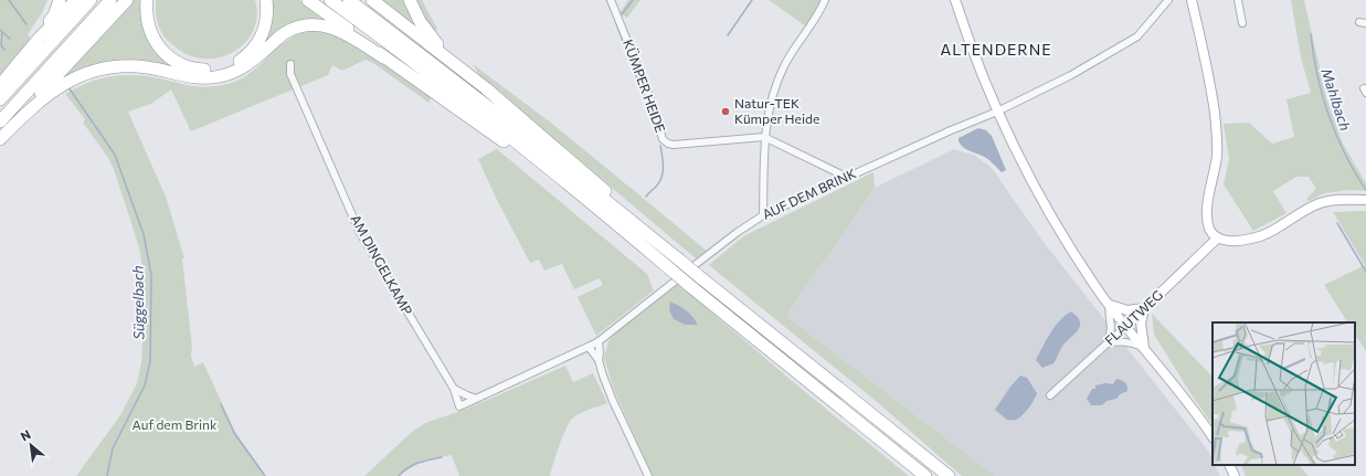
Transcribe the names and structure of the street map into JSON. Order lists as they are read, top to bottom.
{
  "streets": {
    "main road": ["FLAUTWEG"],
    "street": ["KÜMPER HEIDE", "AUF DEM BRINK", "AM DINGELKAMP"]
  },
  "crossings": [
    ["AUF DEM BRINK", "AM DINGELKAMP"]
  ],
  "districts": ["ALTENDERNE"],
  "water": ["Mahlbach", "Süggelbach"],
  "parks": ["Auf dem Brink"],
  "places": ["Natur-TEK Kümper Heide"],
  "north": "top left"
}
